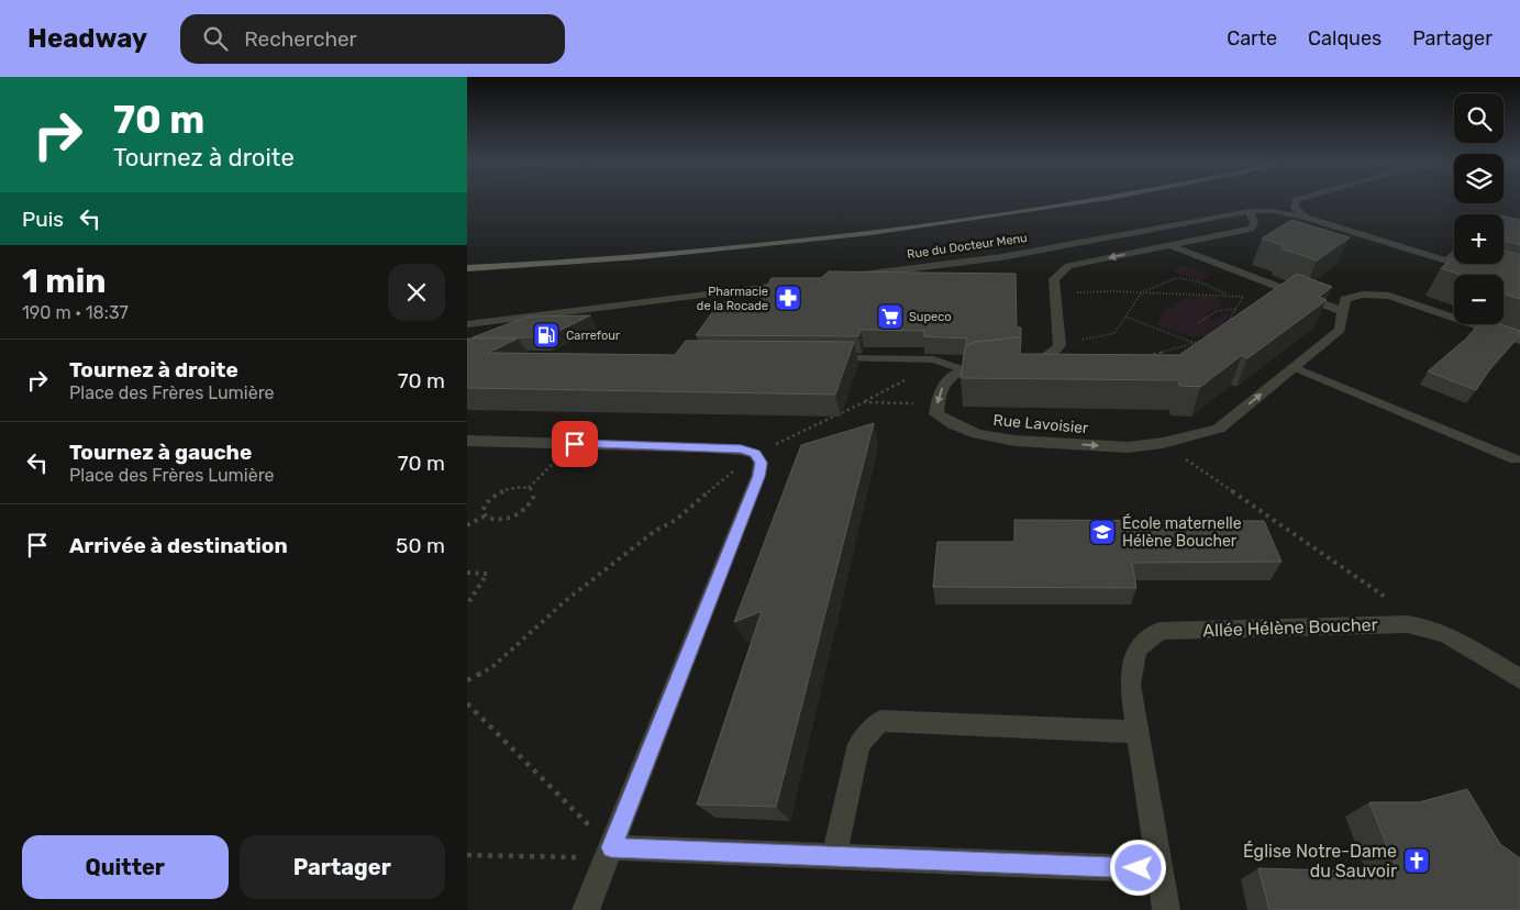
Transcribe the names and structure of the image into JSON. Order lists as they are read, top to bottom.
{
  "streets": {
    "street": ["Rue du Docteur Menu", "Rue Lavoisier", "Allée Hélène Boucher"]
  },
  "one_way": ["Rue Lavoisier"],
  "places": {
    "pharmacy": ["Pharmacie de la Rocade"],
    "supermarket": ["Supeco"],
    "fuel station": ["Carrefour"],
    "school or university": ["École maternelle Hélène Boucher"],
    "church": ["Église Notre-Dame du Sauvoir"]
  },
  "page": {
    "header": "Headway",
    "search": "Rechercher",
    "nav": ["Carte", "Calques", "Partager"],
    "turn": ["70 m", "Tournez à droite"],
    "map_buttons": ["+", "−"],
    "then": "Puis",
    "heading": ["1 min", "190 m · 18:37"],
    "list": [
      {
        "name": "Tournez à droite",
        "note": "Place des Frères Lumière",
        "value": "70 m"
      },
      {
        "name": "Tournez à gauche",
        "note": "Place des Frères Lumière",
        "value": "70 m"
      },
      {
        "name": "Arrivée à destination",
        "value": "50 m"
      }
    ],
    "buttons": ["Quitter", "Partager"]
  }
}
